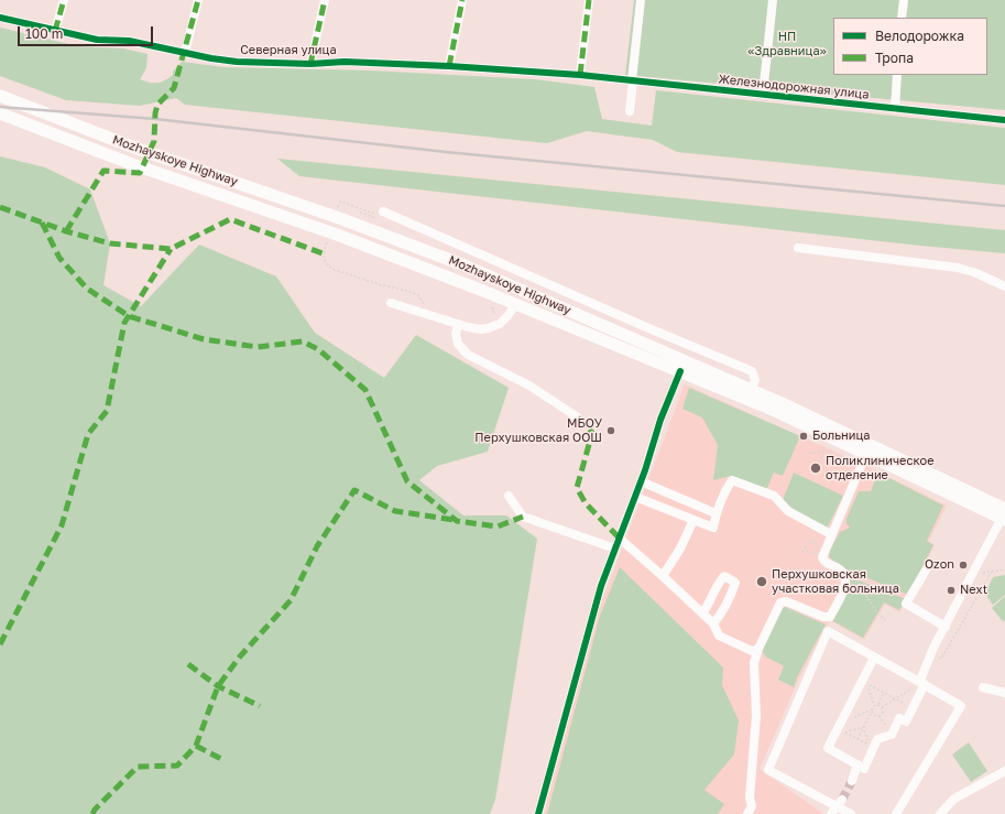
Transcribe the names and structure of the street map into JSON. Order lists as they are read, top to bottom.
{
  "streets": {
    "main road": ["Mozhayskoye Highway"],
    "street": ["Северная улица", "Железнодорожная улица"]
  },
  "crossings": [
    ["Северная улица", "Железнодорожная улица"]
  ],
  "parks": ["НП «Здравница»"],
  "places": [
    "МБОУ Перхушковская ООШ",
    "Больница",
    "Поликлиническое отделение",
    "Ozon",
    "Перхушковская участковая больница",
    "Next"
  ],
  "legend": ["Велодорожка", "Тропа"],
  "scale_bar": "100 m"
}
